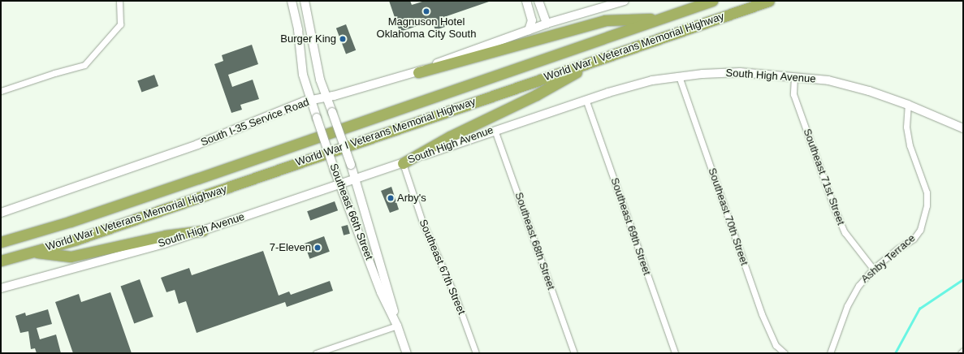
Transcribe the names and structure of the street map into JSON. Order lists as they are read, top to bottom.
{
  "streets": {
    "highway": ["World War I Veterans Memorial Highway"],
    "main road": ["South High Avenue", "South I-35 Service Road", "Southeast 66th Street"],
    "street": [
      "Southeast 71st Street",
      "Southeast 70th Street",
      "Southeast 69th Street",
      "Southeast 68th Street",
      "Ashby Terrace",
      "Southeast 67th Street"
    ]
  },
  "crossings": [
    ["South High Avenue", "Southeast 71st Street"],
    ["South High Avenue", "Southeast 66th Street"],
    ["South High Avenue", "Southeast 70th Street"],
    ["South High Avenue", "Southeast 69th Street"],
    ["South High Avenue", "Southeast 68th Street"],
    ["South High Avenue", "Ashby Terrace"],
    ["South High Avenue", "Southeast 67th Street"],
    ["South I-35 Service Road", "Southeast 66th Street"],
    ["Southeast 71st Street", "Ashby Terrace"]
  ],
  "places": [
    "Magnuson Hotel Oklahoma City South",
    "Burger King",
    "Arby's",
    "7-Eleven"
  ]
}
